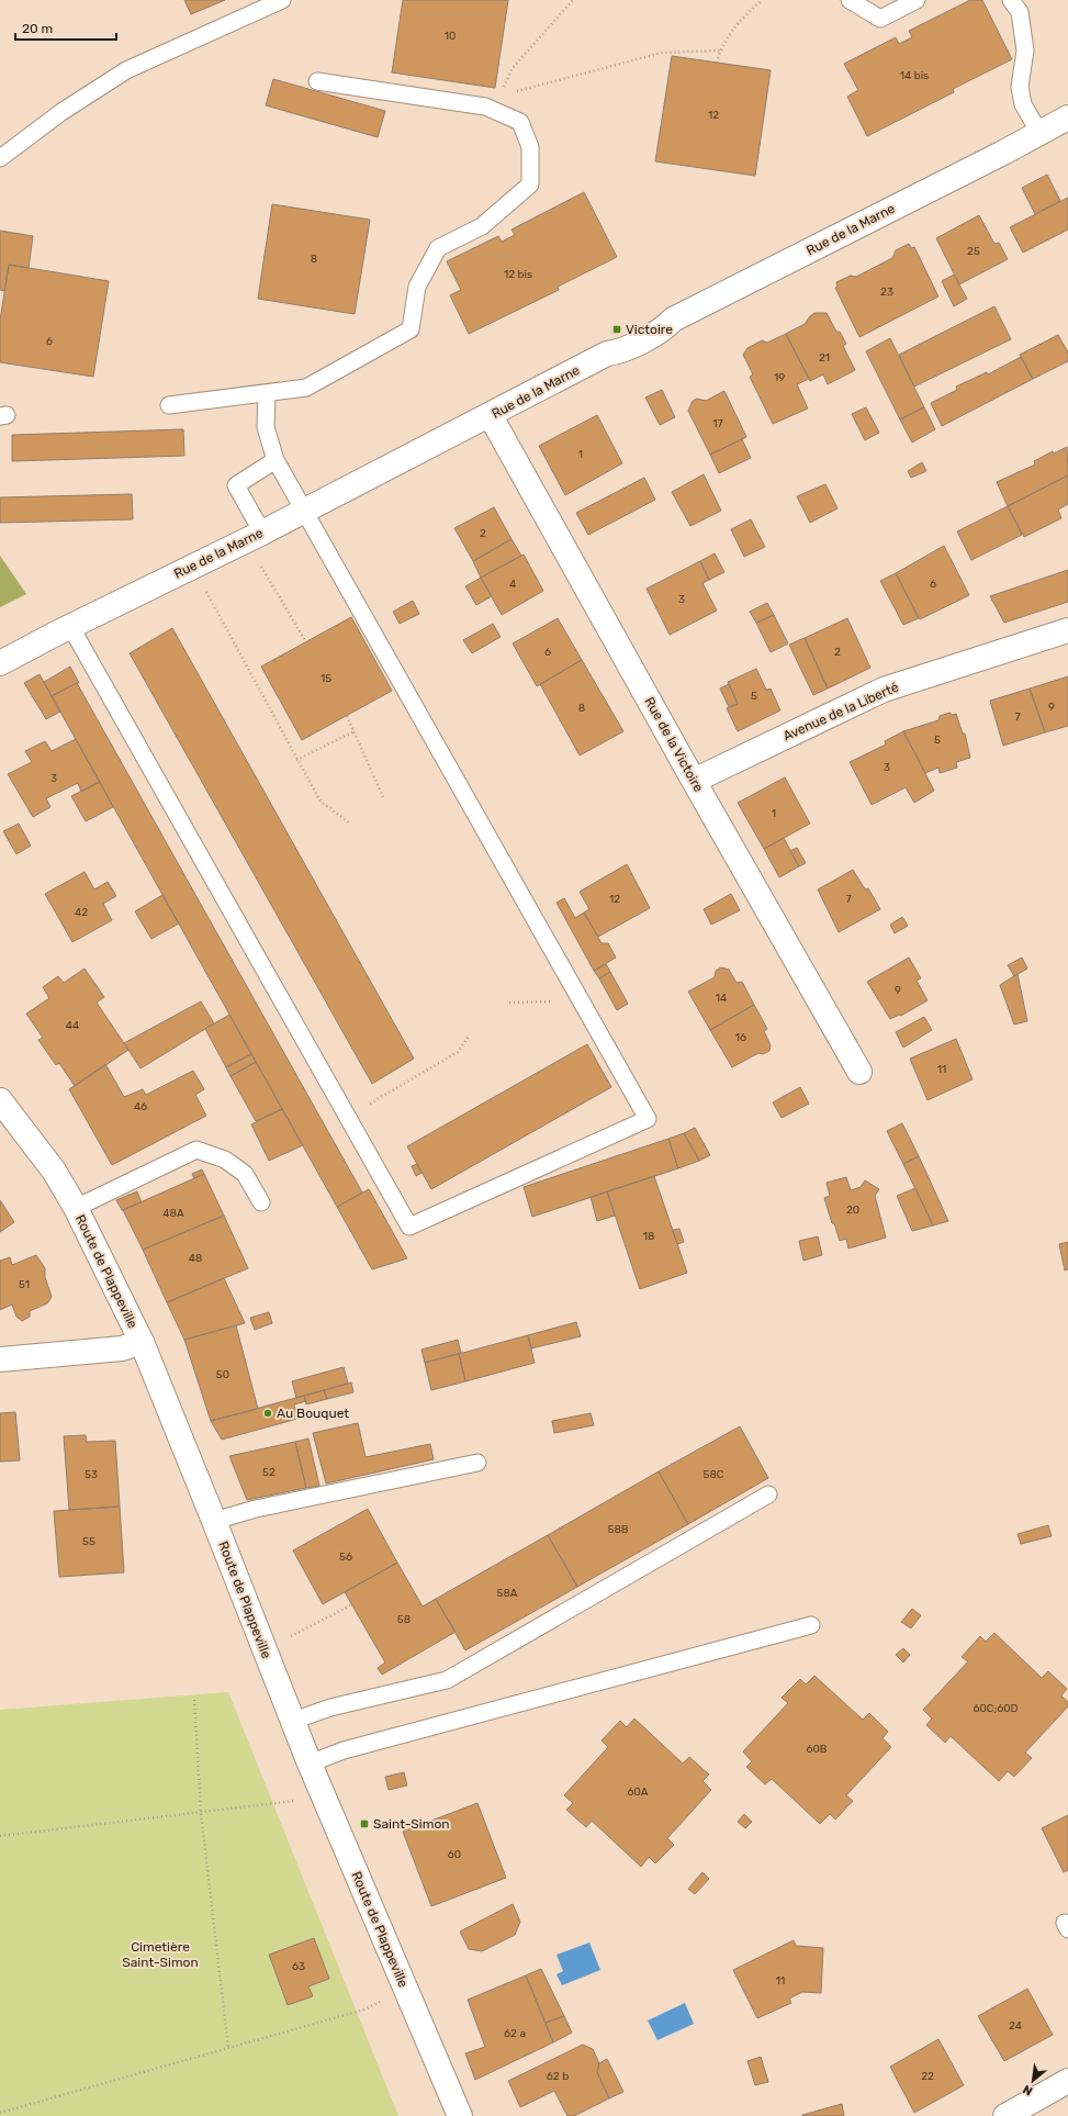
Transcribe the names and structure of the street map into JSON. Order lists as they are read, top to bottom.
{
  "streets": {
    "street": [
      "Rue de la Marne",
      "Avenue de la Liberté",
      "Rue de la Victoire",
      "Route de Plappeville"
    ]
  },
  "crossings": [
    ["Rue de la Marne", "Rue de la Victoire"],
    ["Avenue de la Liberté", "Rue de la Victoire"]
  ],
  "parks": ["Cimetière Saint-Simon"],
  "places": {
    "transit": ["Victoire", "Saint-Simon"],
    "other": ["Au Bouquet"]
  },
  "house_numbers": [
    "10",
    "14 bis",
    "12",
    "25",
    "8",
    "12 bis",
    "23",
    "6",
    "21",
    "19",
    "17",
    "1",
    "2",
    "4",
    "6",
    "3",
    "6",
    "2",
    "15",
    "5",
    "9",
    "8",
    "7",
    "5",
    "3",
    "3",
    "1",
    "12",
    "7",
    "42",
    "9",
    "14",
    "44",
    "16",
    "11",
    "46",
    "20",
    "48A",
    "18",
    "48",
    "51",
    "50",
    "52",
    "53",
    "58C",
    "58B",
    "55",
    "56",
    "58A",
    "58",
    "60C;60D",
    "60B",
    "60A",
    "60",
    "63",
    "11",
    "24",
    "62 a",
    "62 b",
    "22"
  ],
  "scale_bar": "20 m",
  "north": "bottom left"
}
